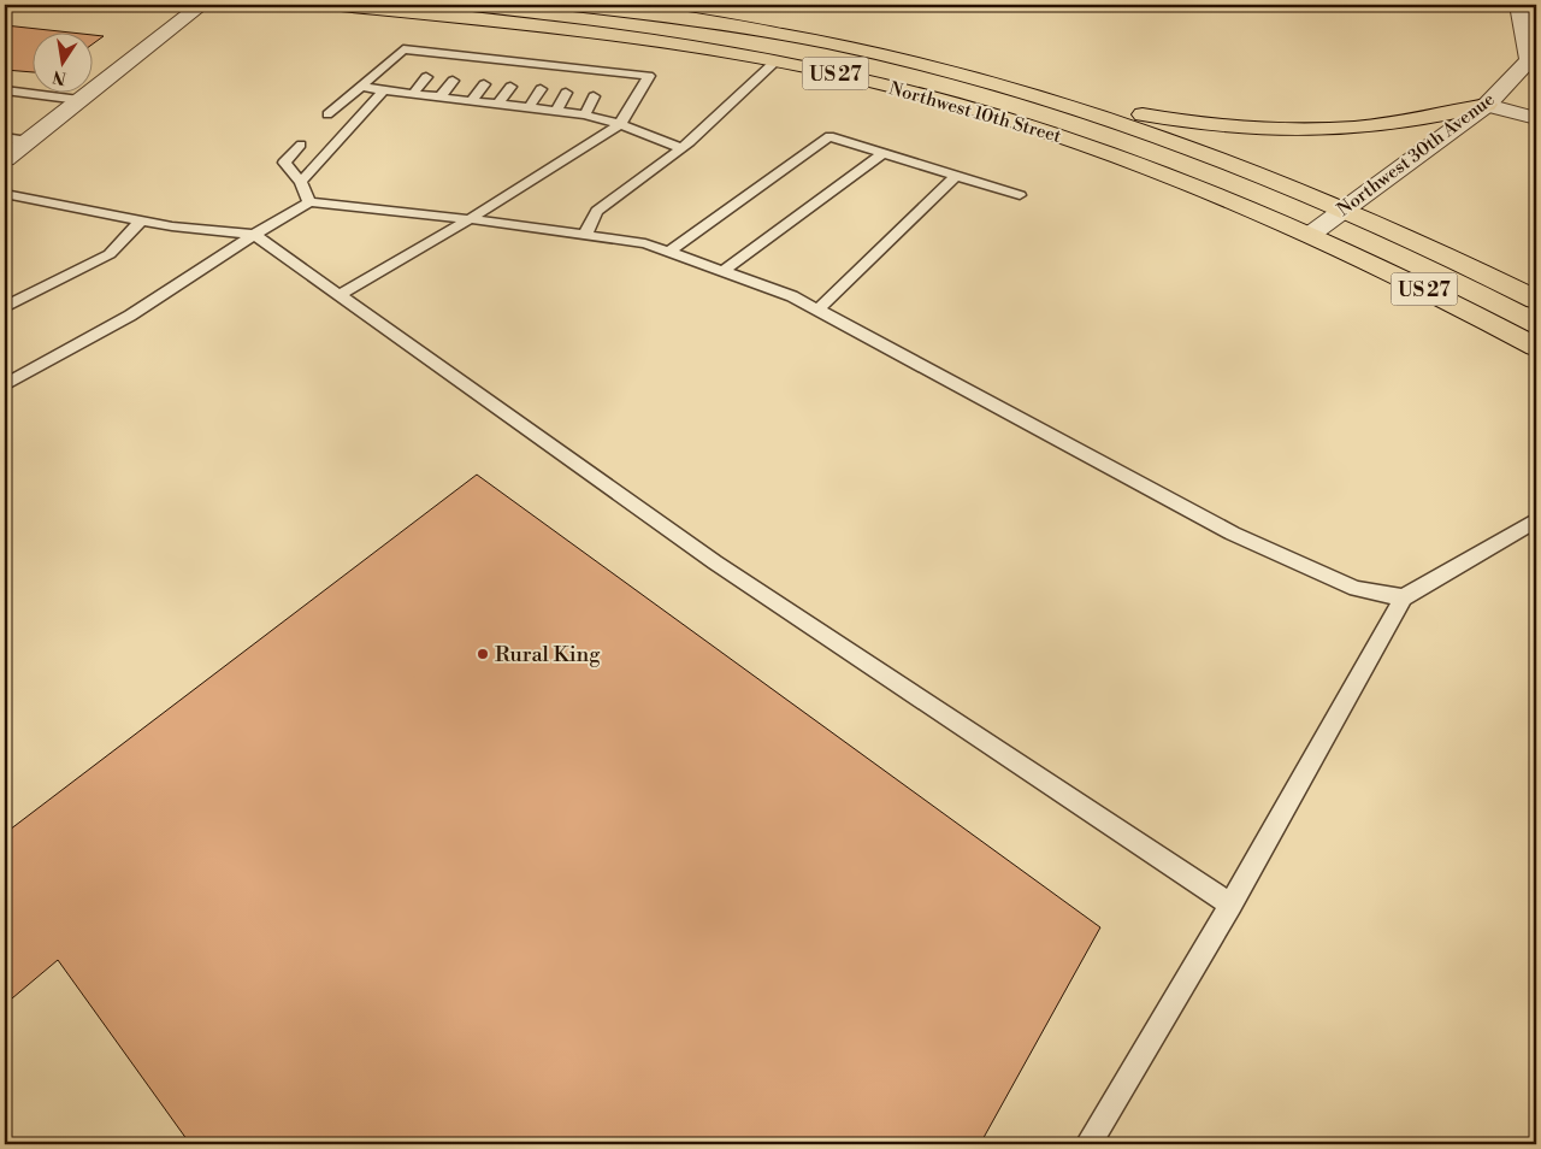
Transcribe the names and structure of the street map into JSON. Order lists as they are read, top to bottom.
{
  "streets": {
    "highway": ["US 27", "Northwest 10th Street"],
    "street": ["Northwest 30th Avenue"]
  },
  "crossings": [
    ["US 27", "Northwest 10th Street"],
    ["US 27", "Northwest 30th Avenue"],
    ["Northwest 10th Street", "Northwest 30th Avenue"]
  ],
  "places": ["Rural King"],
  "north": "bottom"
}
